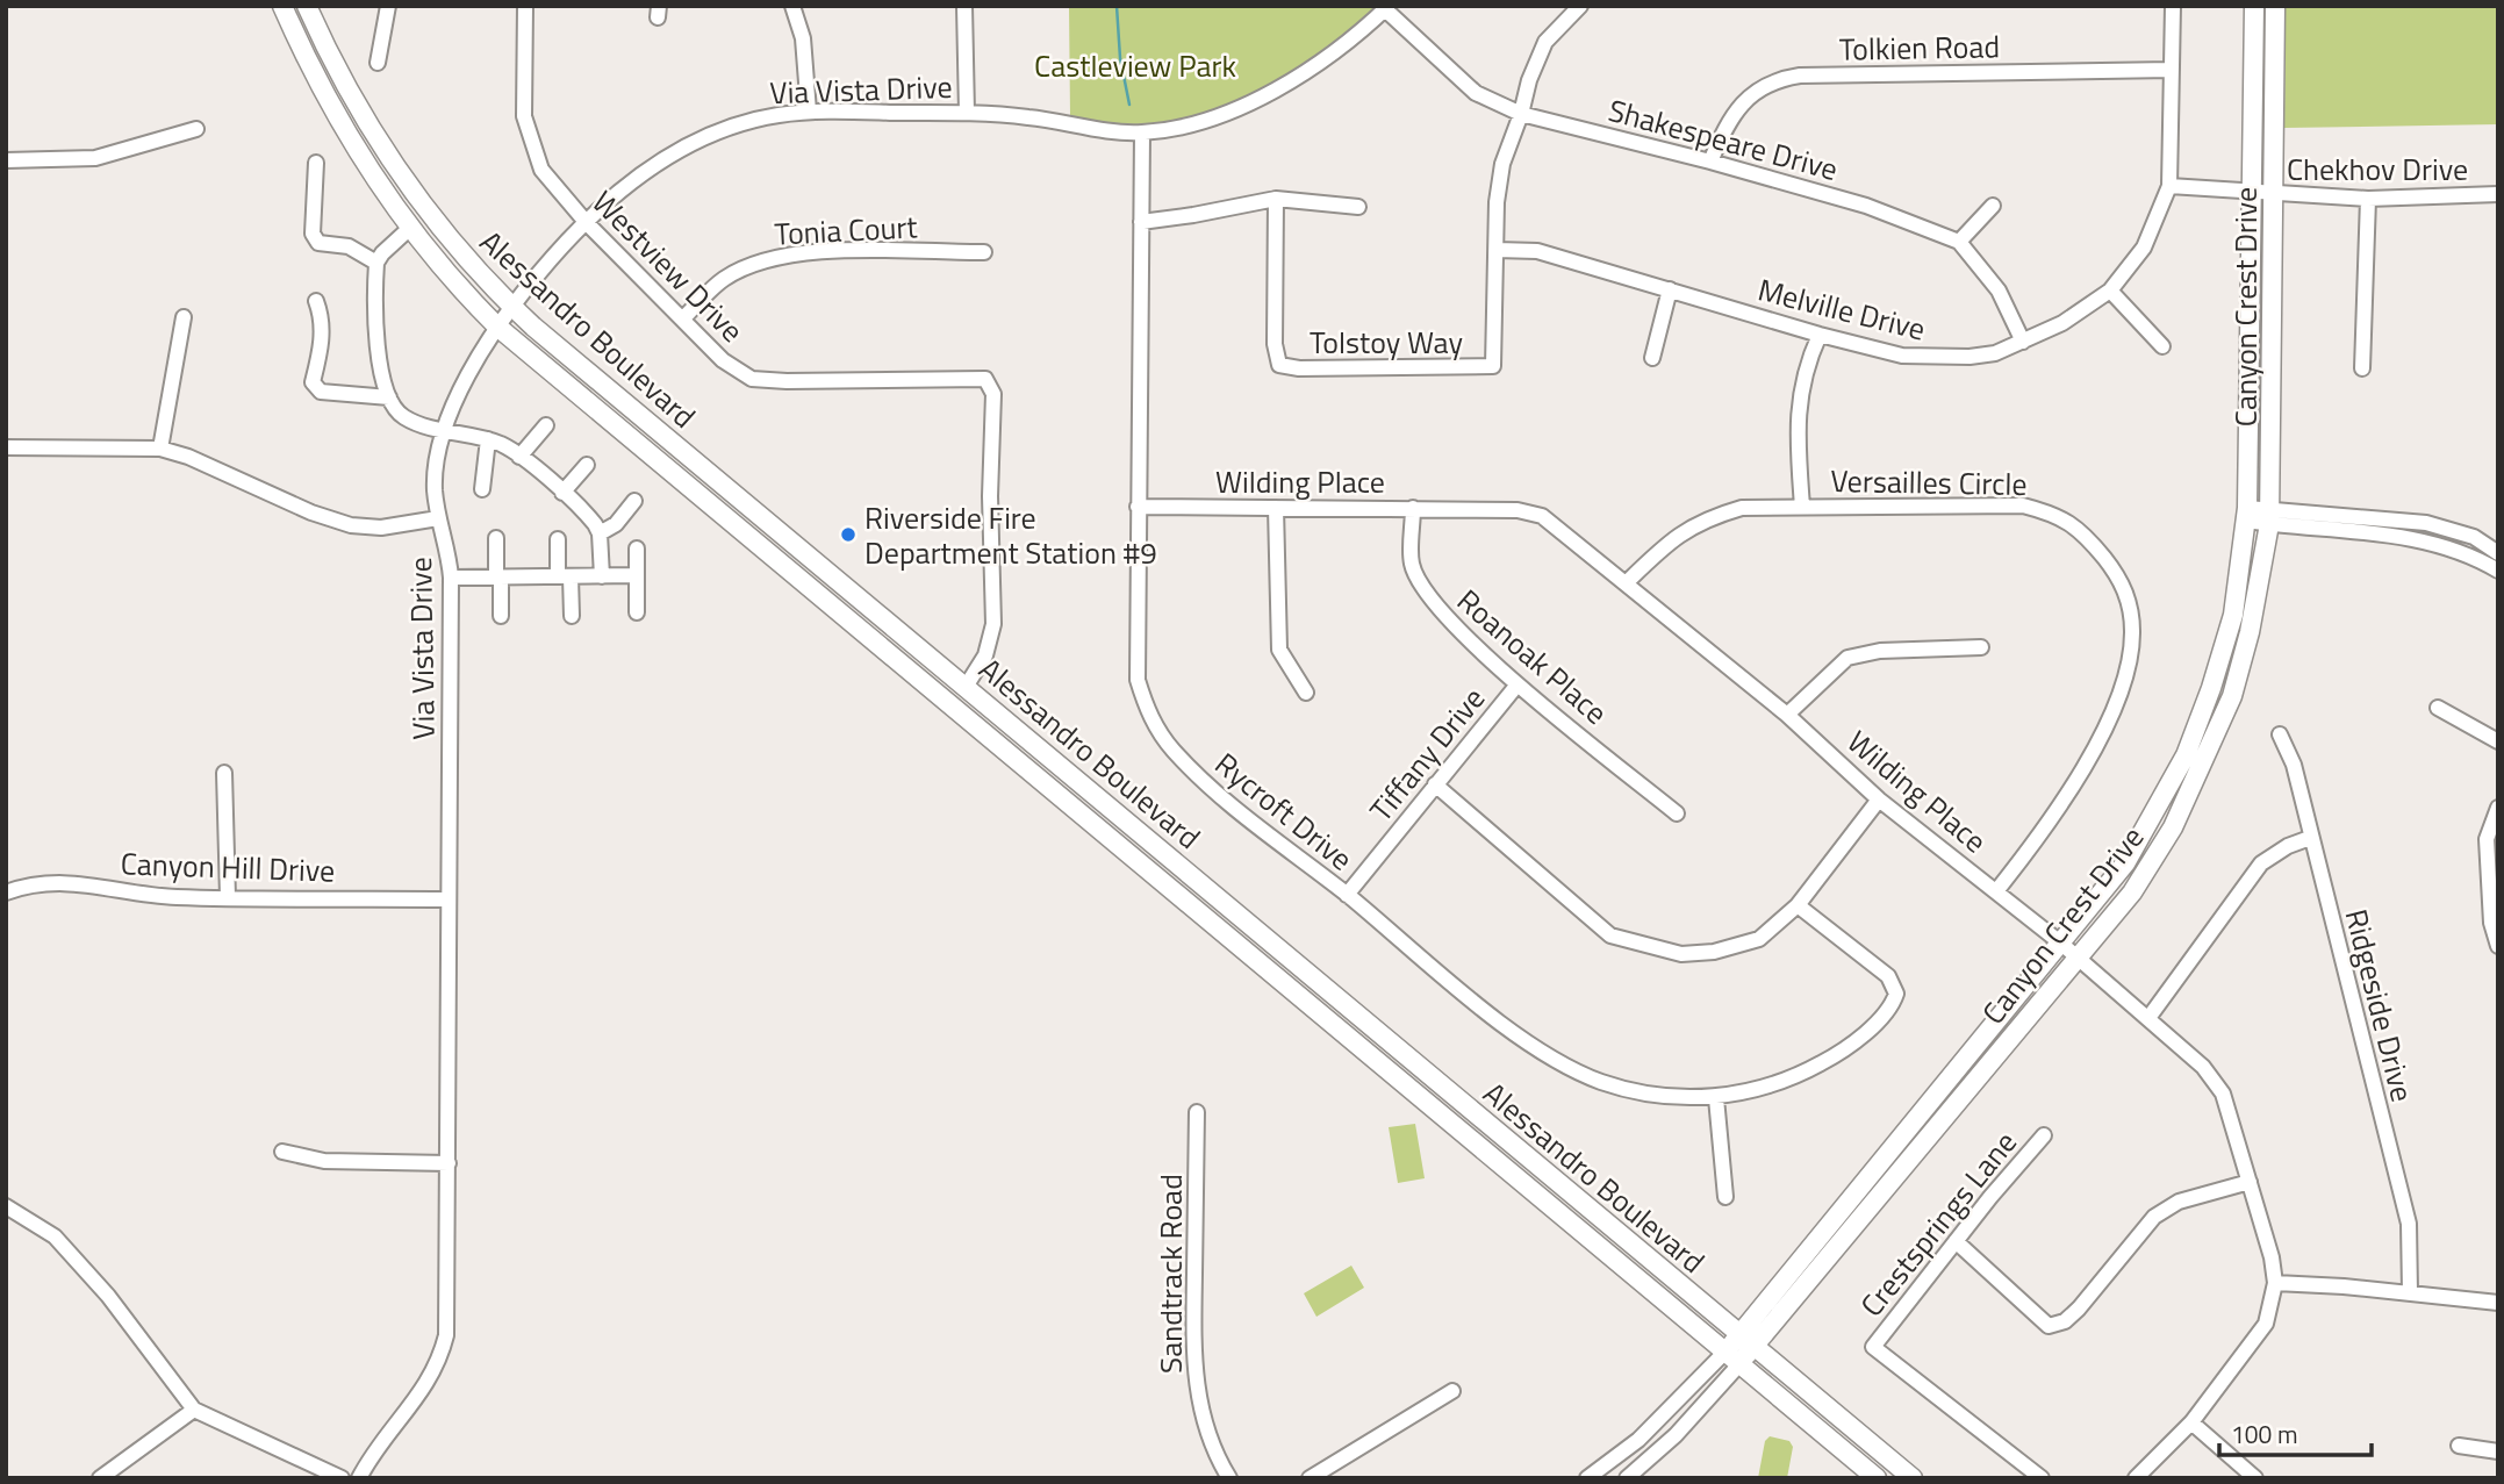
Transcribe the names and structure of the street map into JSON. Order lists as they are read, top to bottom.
{
  "streets": {
    "main road": ["Canyon Crest Drive", "Alessandro Boulevard"],
    "street": [
      "Tolkien Road",
      "Via Vista Drive",
      "Shakespeare Drive",
      "Chekhov Drive",
      "Tonia Court",
      "Westview Drive",
      "Melville Drive",
      "Tolstoy Way",
      "Wilding Place",
      "Versailles Circle",
      "Roanoak Place",
      "Tiffany Drive",
      "Rycroft Drive",
      "Canyon Hill Drive",
      "Ridgeside Drive",
      "Crestsprings Lane",
      "Sandtrack Road"
    ]
  },
  "crossings": [
    ["Tolkien Road", "Shakespeare Drive"],
    ["Tolkien Road", "Melville Drive"],
    ["Via Vista Drive", "Shakespeare Drive"],
    ["Via Vista Drive", "Westview Drive"],
    ["Via Vista Drive", "Alessandro Boulevard"],
    ["Via Vista Drive", "Rycroft Drive"],
    ["Via Vista Drive", "Canyon Hill Drive"],
    ["Shakespeare Drive", "Melville Drive"],
    ["Chekhov Drive", "Canyon Crest Drive"],
    ["Chekhov Drive", "Melville Drive"],
    ["Tonia Court", "Westview Drive"],
    ["Westview Drive", "Alessandro Boulevard"],
    ["Canyon Crest Drive", "Alessandro Boulevard"],
    ["Canyon Crest Drive", "Wilding Place"],
    ["Melville Drive", "Tolstoy Way"],
    ["Wilding Place", "Versailles Circle"],
    ["Wilding Place", "Roanoak Place"],
    ["Wilding Place", "Rycroft Drive"],
    ["Roanoak Place", "Tiffany Drive"],
    ["Tiffany Drive", "Rycroft Drive"]
  ],
  "parks": ["Castleview Park"],
  "places": ["Riverside Fire Department Station #9"],
  "scale_bar": "100 m"
}
